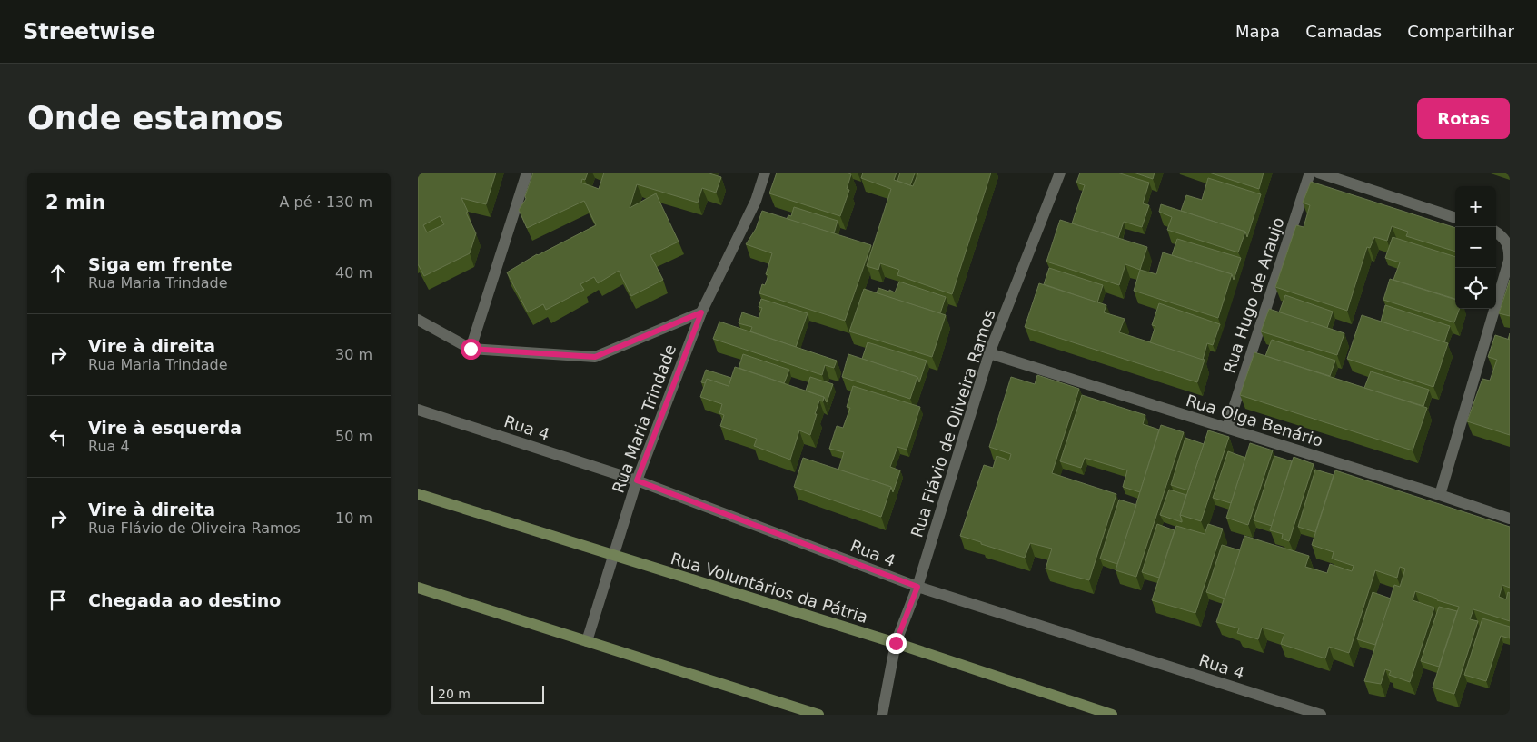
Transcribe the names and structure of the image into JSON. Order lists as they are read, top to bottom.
{
  "streets": {
    "main road": ["Rua Voluntários da Pátria"],
    "street": [
      "Rua Hugo de Araujo",
      "Rua Maria Trindade",
      "Rua Olga Benário",
      "Rua Flávio de Oliveira Ramos",
      "Rua 4"
    ]
  },
  "crossings": [
    ["Rua Hugo de Araujo", "Rua Olga Benário"],
    ["Rua Maria Trindade", "Rua 4"],
    ["Rua Maria Trindade", "Rua Voluntários da Pátria"],
    ["Rua Olga Benário", "Rua Flávio de Oliveira Ramos"],
    ["Rua Flávio de Oliveira Ramos", "Rua 4"],
    ["Rua Flávio de Oliveira Ramos", "Rua Voluntários da Pátria"]
  ],
  "scale_bar": "20 m",
  "page": {
    "header": "Streetwise",
    "nav": ["Mapa", "Camadas", "Compartilhar"],
    "buttons": "Rotas",
    "title": "Onde estamos",
    "heading": ["2 min", "A pé · 130 m"],
    "map_buttons": ["+", "−"],
    "list": [
      ["Siga em frente", "Rua Maria Trindade", "40 m"],
      ["Vire à direita", "Rua Maria Trindade", "30 m"],
      ["Vire à esquerda", "Rua 4", "50 m"],
      ["Vire à direita", "Rua Flávio de Oliveira Ramos", "10 m"],
      "Chegada ao destino"
    ],
    "scale": "20 m"
  }
}
